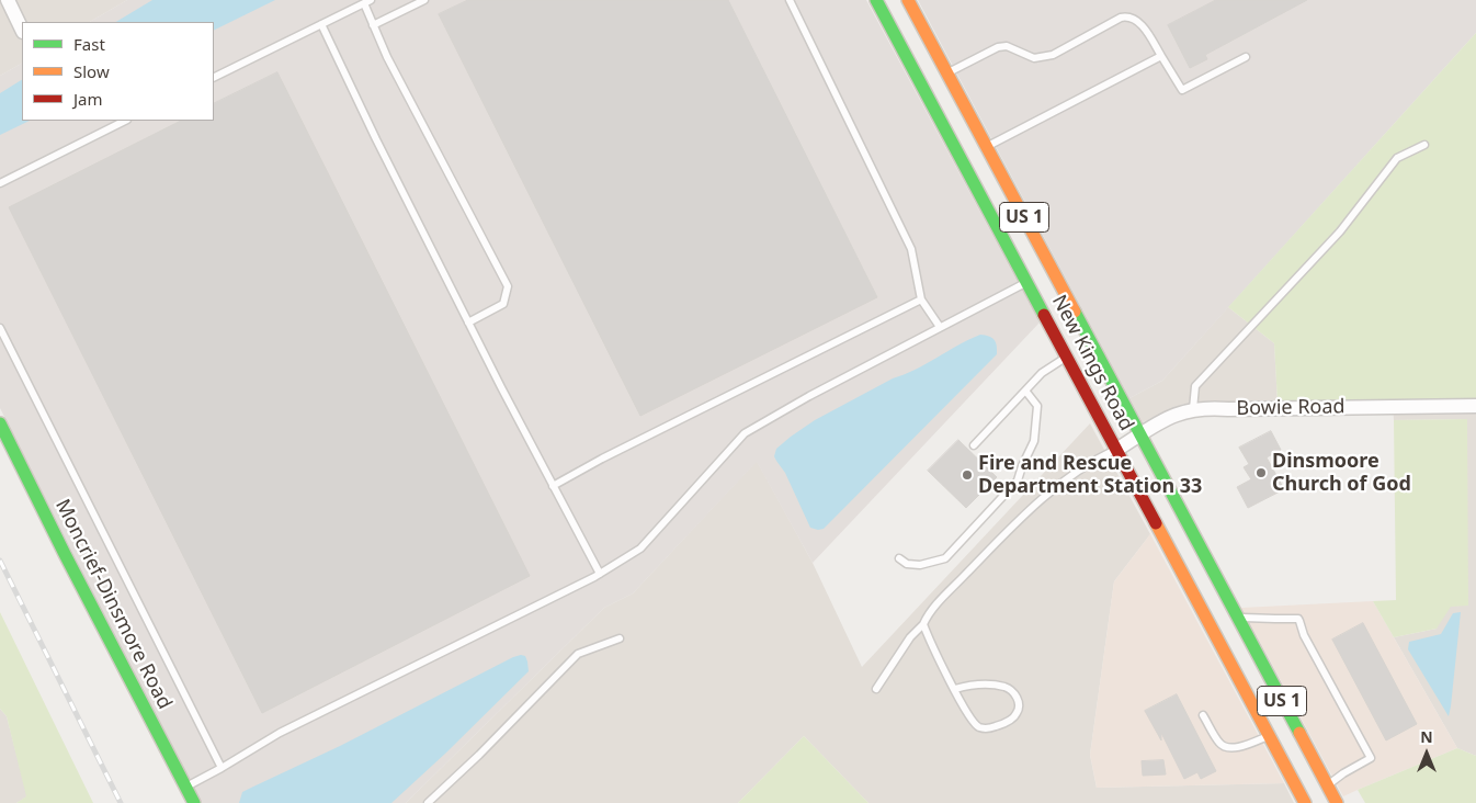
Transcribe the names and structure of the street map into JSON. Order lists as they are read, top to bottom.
{
  "streets": {
    "main road": ["US 1", "New Kings Road", "Moncrief-Dinsmore Road"],
    "street": ["Bowie Road"]
  },
  "crossings": [
    ["New Kings Road", "Bowie Road"]
  ],
  "places": ["Dinsmoore Church of God", "Fire and Rescue Department Station 33"],
  "legend": ["Fast", "Slow", "Jam"],
  "north": "top"
}
